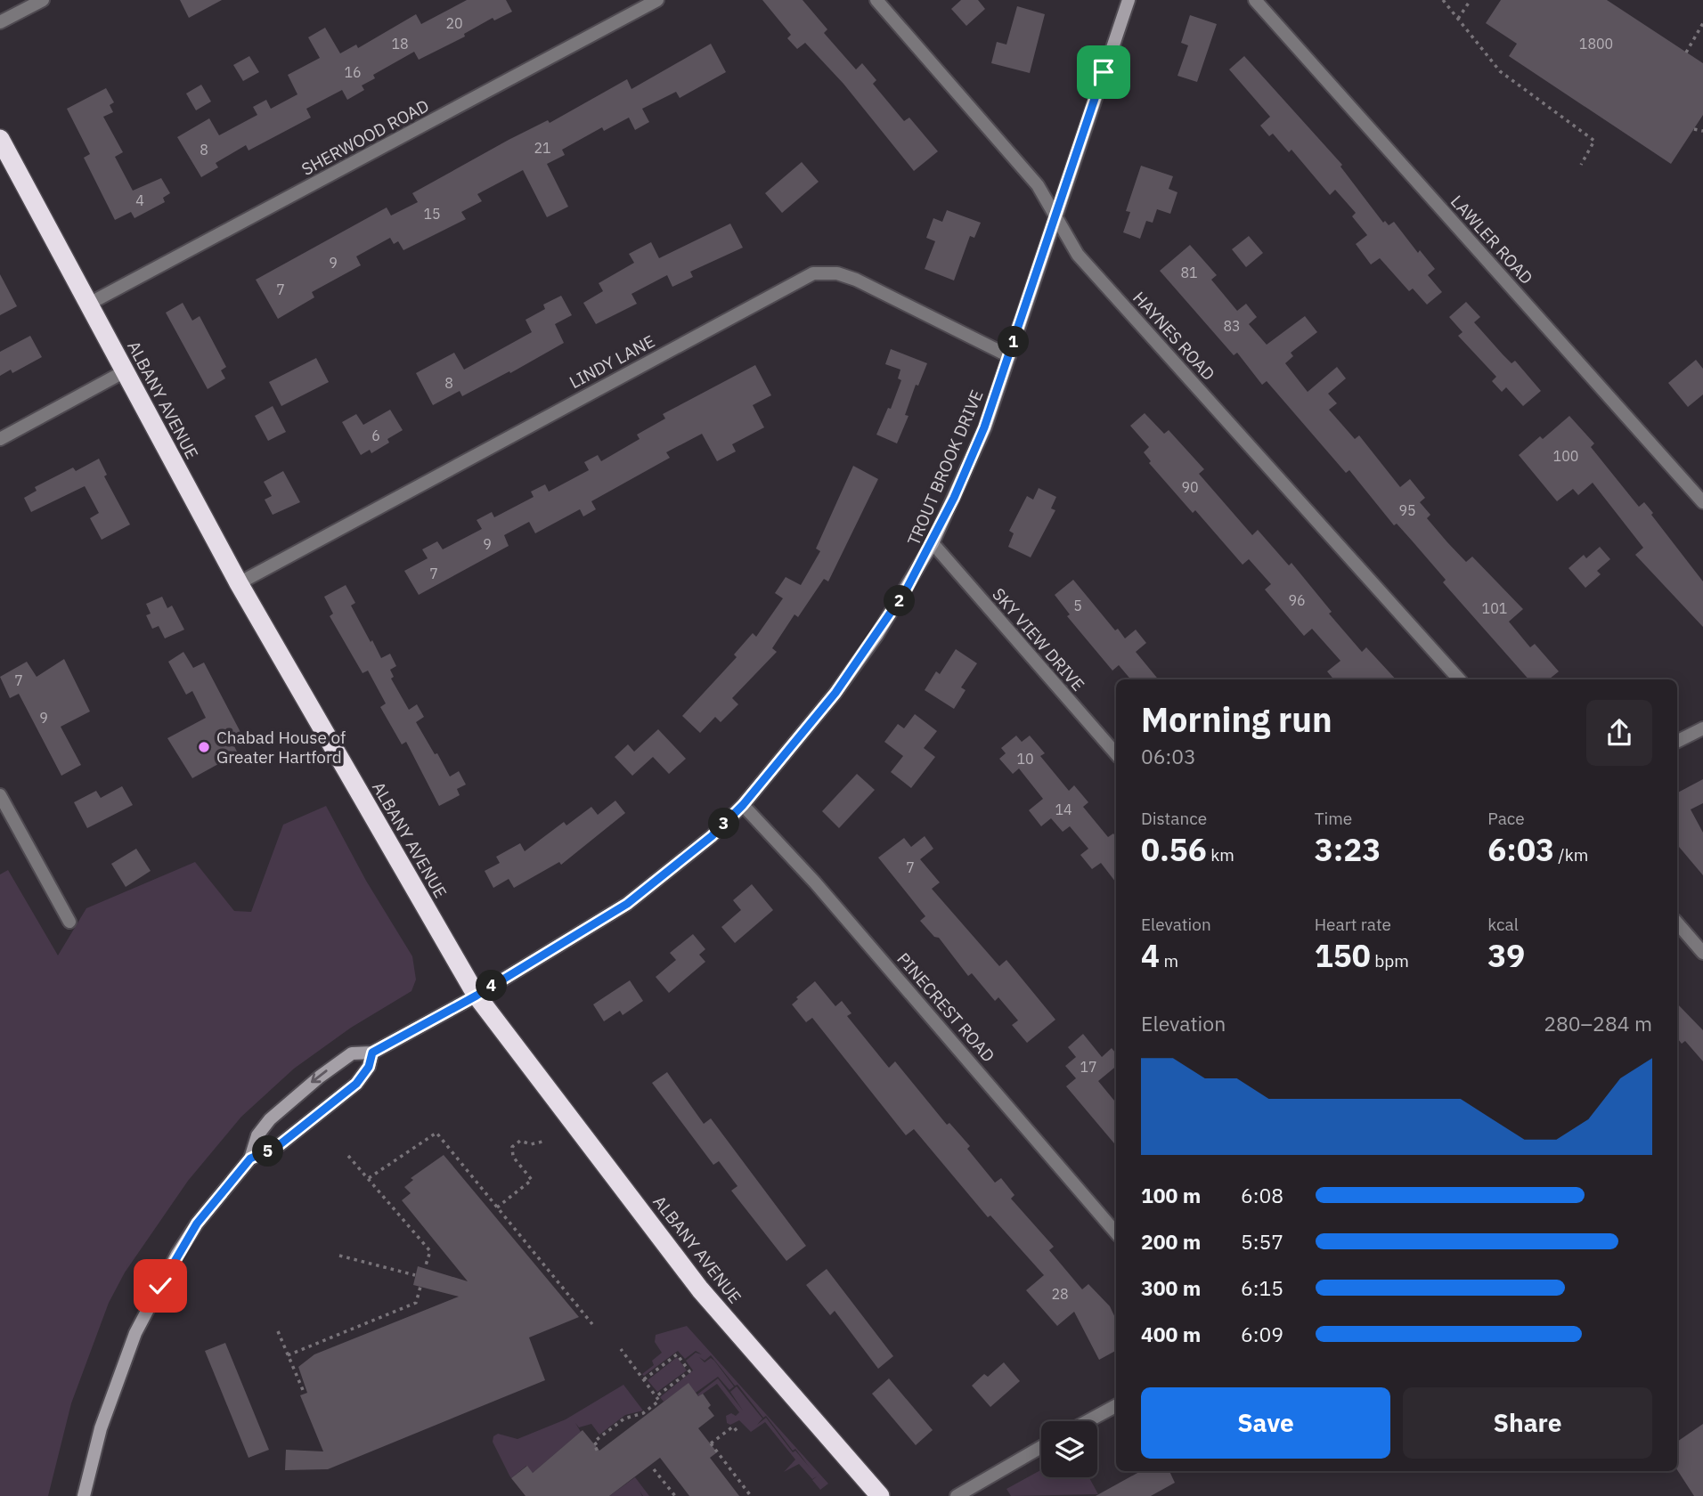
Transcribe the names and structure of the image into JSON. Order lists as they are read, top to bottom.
{
  "streets": {
    "highway": ["ALBANY AVENUE"],
    "main road": ["TROUT BROOK DRIVE"],
    "street": [
      "SHERWOOD ROAD",
      "LAWLER ROAD",
      "HAYNES ROAD",
      "LINDY LANE",
      "SKY VIEW DRIVE",
      "PINECREST ROAD"
    ]
  },
  "crossings": [
    ["SHERWOOD ROAD", "ALBANY AVENUE"],
    ["HAYNES ROAD", "TROUT BROOK DRIVE"],
    ["LINDY LANE", "ALBANY AVENUE"],
    ["LINDY LANE", "TROUT BROOK DRIVE"],
    ["ALBANY AVENUE", "TROUT BROOK DRIVE"],
    ["TROUT BROOK DRIVE", "SKY VIEW DRIVE"],
    ["TROUT BROOK DRIVE", "PINECREST ROAD"]
  ],
  "places": ["Chabad House of Greater Hartford"],
  "house_numbers": [
    "20",
    "18",
    "1800",
    "16",
    "21",
    "8",
    "4",
    "15",
    "9",
    "81",
    "7",
    "83",
    "8",
    "6",
    "100",
    "90",
    "95",
    "9",
    "7",
    "96",
    "5",
    "101",
    "7",
    "9",
    "10",
    "14",
    "7",
    "17",
    "28"
  ],
  "page": {
    "pins": [
      "1",
      "2",
      "3",
      "4",
      "5"
    ],
    "heading": ["Morning run", "06:03"],
    "stats": [
      ["Distance", "0.56 km"],
      ["Time", "3:23"],
      ["Pace", "6:03 /km"],
      ["Elevation", "4 m"],
      ["Heart rate", "150 bpm"],
      ["kcal", "39"]
    ],
    "chart": ["Elevation", "280–284 m"],
    "list": [
      {
        "name": "100 m",
        "note": "6:08"
      },
      {
        "name": "200 m",
        "note": "5:57"
      },
      {
        "name": "300 m",
        "note": "6:15"
      },
      {
        "name": "400 m",
        "note": "6:09"
      }
    ],
    "buttons": ["Save", "Share"]
  }
}
